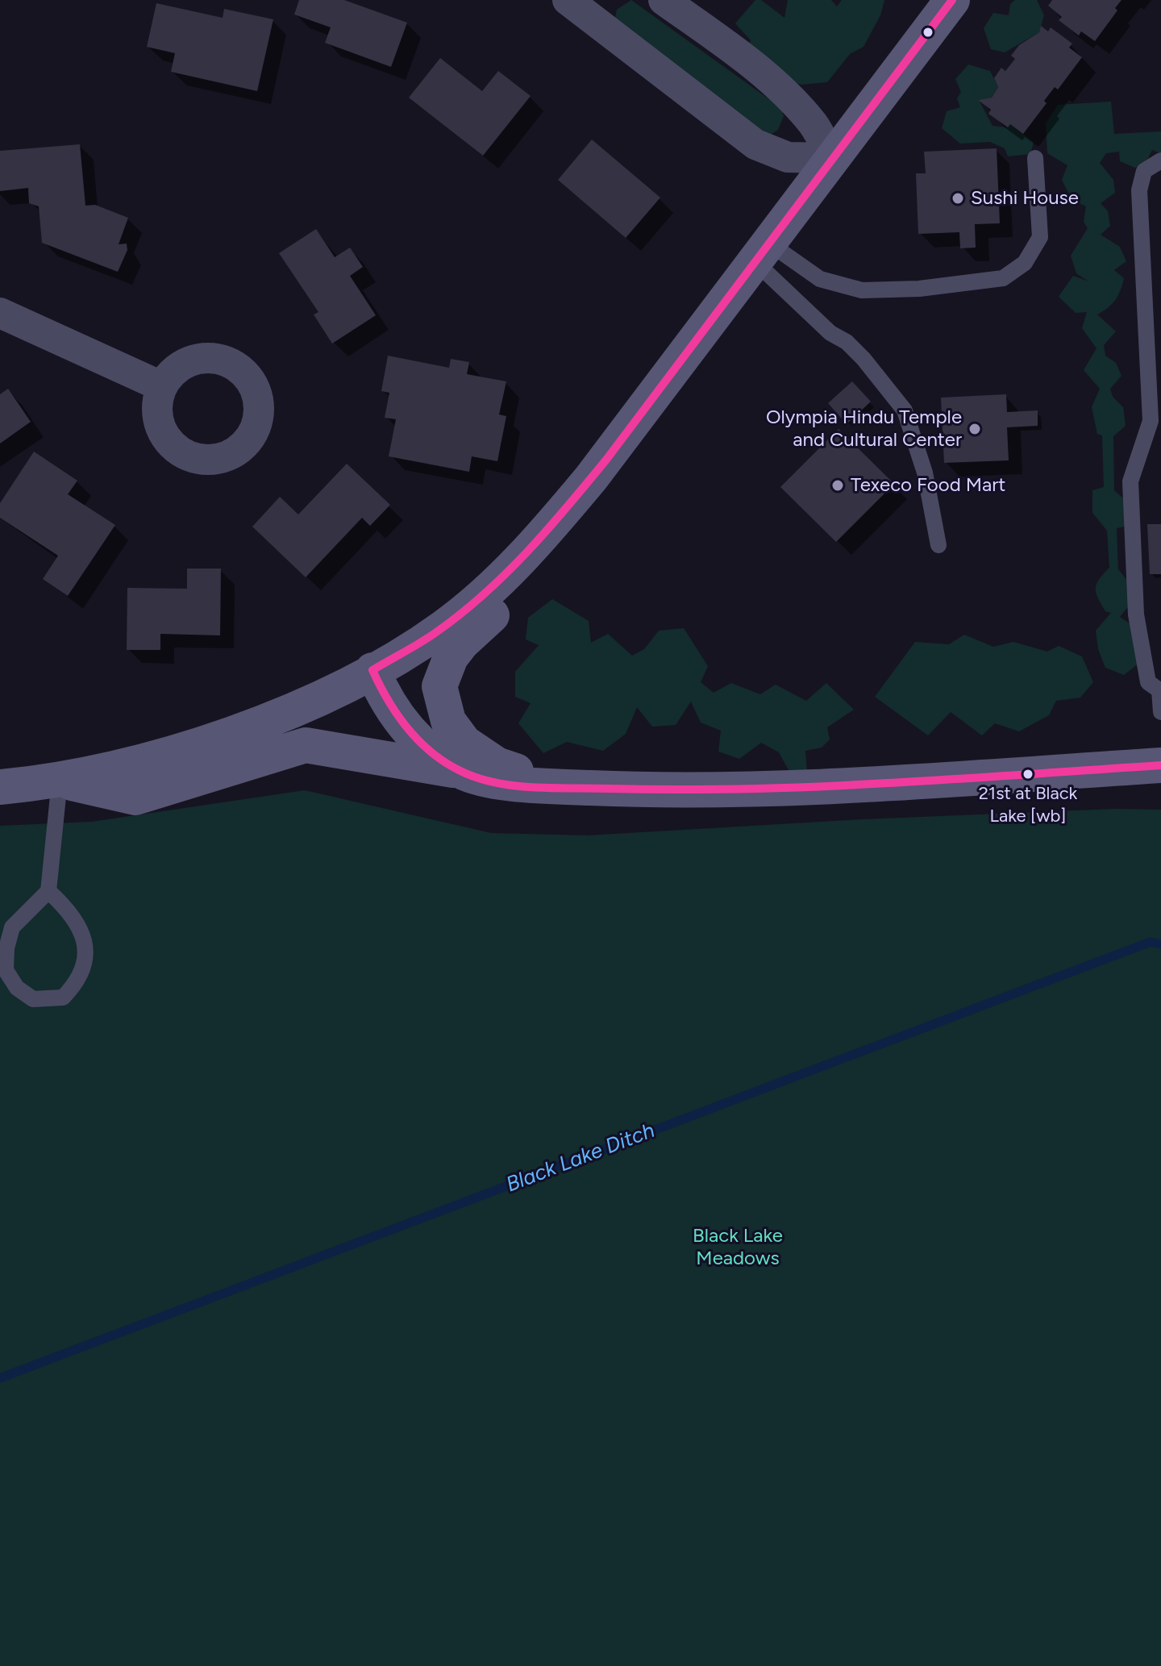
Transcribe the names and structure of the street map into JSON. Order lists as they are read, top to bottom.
{
  "water": ["Black Lake Ditch"],
  "parks": ["Black Lake Meadows"],
  "places": [
    "Sushi House",
    "Olympia Hindu Temple and Cultural Center",
    "Texeco Food Mart",
    "21st at Black Lake [wb]"
  ]
}
